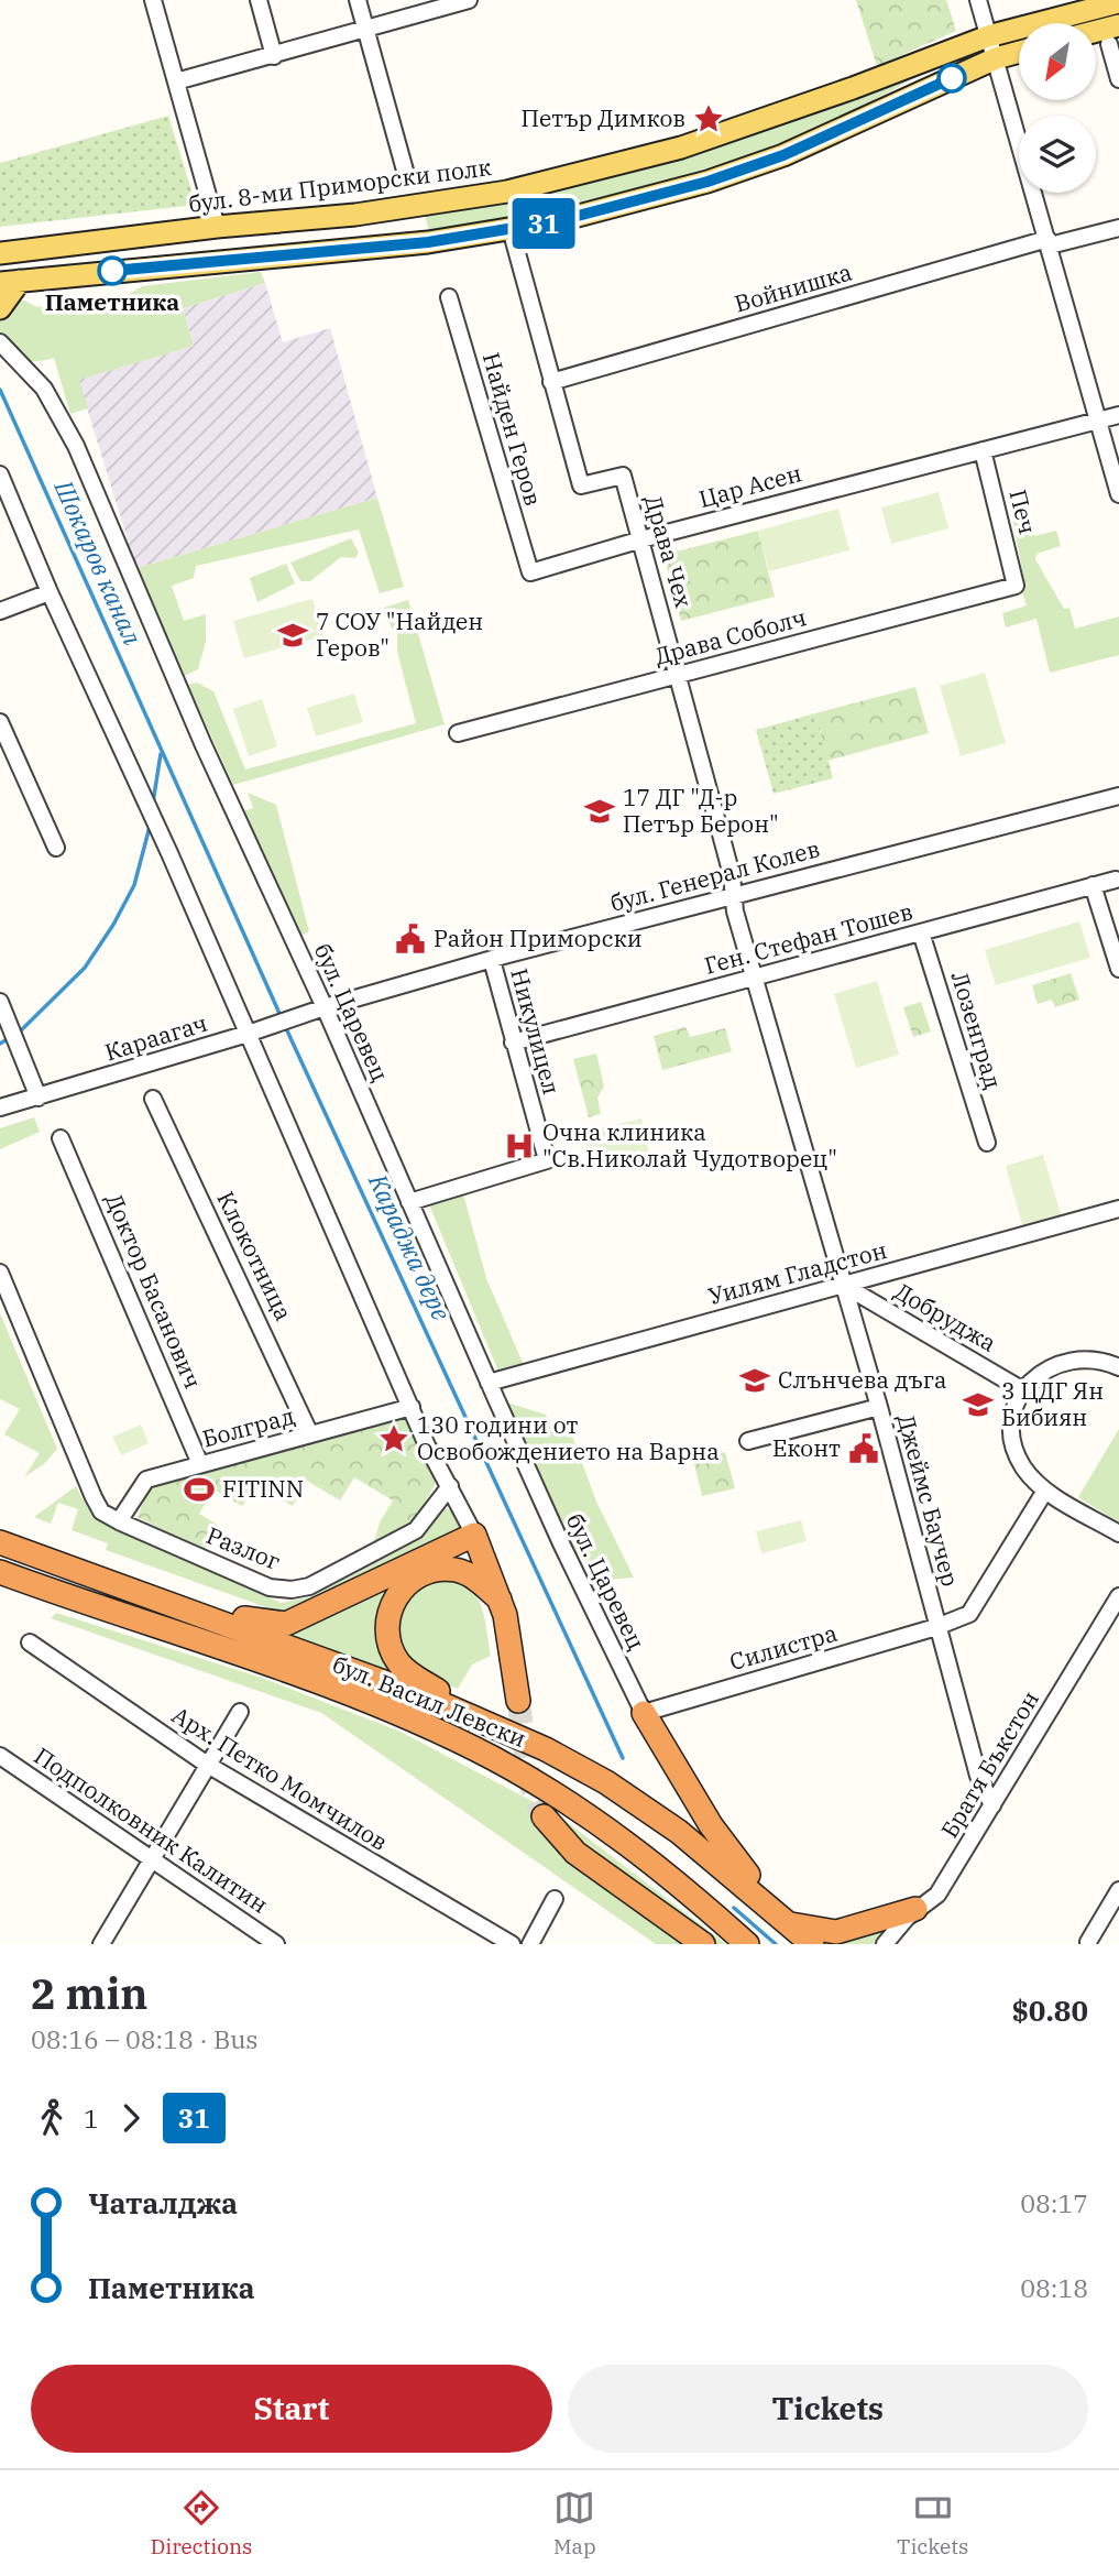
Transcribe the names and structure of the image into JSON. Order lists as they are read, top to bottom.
{
  "streets": {
    "highway": ["бул. Васил Левски"],
    "main road": ["бул. 8-ми Приморски полк"],
    "street": [
      "Войнишка",
      "Найден Геров",
      "Цар Асен",
      "Печ",
      "Драва Чех",
      "Драва Соболч",
      "бул. Генерал Колев",
      "Ген. Стефан Тошев",
      "бул. Царевец",
      "Лозенград",
      "Никулицел",
      "Караагач",
      "Клокотница",
      "Уилям Гладстон",
      "Доктор Басанович",
      "Добруджа",
      "Болград",
      "Джеймс Баучер",
      "Разлог",
      "Силистра",
      "Братя Бъкстон",
      "Арх. Петко Момчилов",
      "Подполковник Калитин"
    ]
  },
  "crossings": [
    ["Войнишка", "Драва Чех"],
    ["Найден Геров", "Цар Асен"],
    ["Цар Асен", "Печ"],
    ["Цар Асен", "Драва Чех"],
    ["Печ", "Драва Соболч"],
    ["Драва Чех", "Драва Соболч"],
    ["Драва Чех", "бул. Генерал Колев"],
    ["Драва Чех", "Джеймс Баучер"],
    ["бул. Генерал Колев", "бул. Царевец"],
    ["бул. Генерал Колев", "Никулицел"],
    ["бул. Генерал Колев", "Караагач"],
    ["бул. Генерал Колев", "Джеймс Баучер"],
    ["Ген. Стефан Тошев", "Лозенград"],
    ["Ген. Стефан Тошев", "Никулицел"],
    ["Ген. Стефан Тошев", "Джеймс Баучер"],
    ["бул. Царевец", "Никулицел"],
    ["бул. Царевец", "Караагач"],
    ["бул. Царевец", "Уилям Гладстон"],
    ["бул. Царевец", "Силистра"],
    ["Клокотница", "Болград"],
    ["Уилям Гладстон", "Добруджа"],
    ["Уилям Гладстон", "Джеймс Баучер"],
    ["Доктор Басанович", "Болград"],
    ["Добруджа", "Джеймс Баучер"],
    ["Болград", "Разлог"],
    ["Джеймс Баучер", "Силистра"],
    ["Джеймс Баучер", "Братя Бъкстон"]
  ],
  "water": ["Шокаров канал", "Караджа дере"],
  "places": {
    "place": ["Петър Димков", "130 години от Освобождението на Варна"],
    "other": ["Паметника"],
    "school or university": [
      "7 СОУ \"Найден Геров\"",
      "17 ДГ \"Д-р Петър Берон\"",
      "Слънчева дъга",
      "3 ЦДГ Ян Бибиян"
    ],
    "public building": ["Район Приморски", "Еконт"],
    "hospital": ["Очна клиника \"Св.Николай Чудотворец\""],
    "sports": ["FITINN"]
  },
  "lines": ["bus line 31"],
  "north": "bottom left",
  "page": {
    "on_map": "31",
    "heading": ["2 min", "08:16 – 08:18 · Bus", "$0.80"],
    "legs": ["1", "31"],
    "list": [
      {
        "name": "Чаталджа",
        "value": "08:17"
      },
      {
        "name": "Паметника",
        "value": "08:18"
      }
    ],
    "buttons": ["Start", "Tickets"],
    "tabs": ["Directions", "Map", "Tickets"]
  }
}
